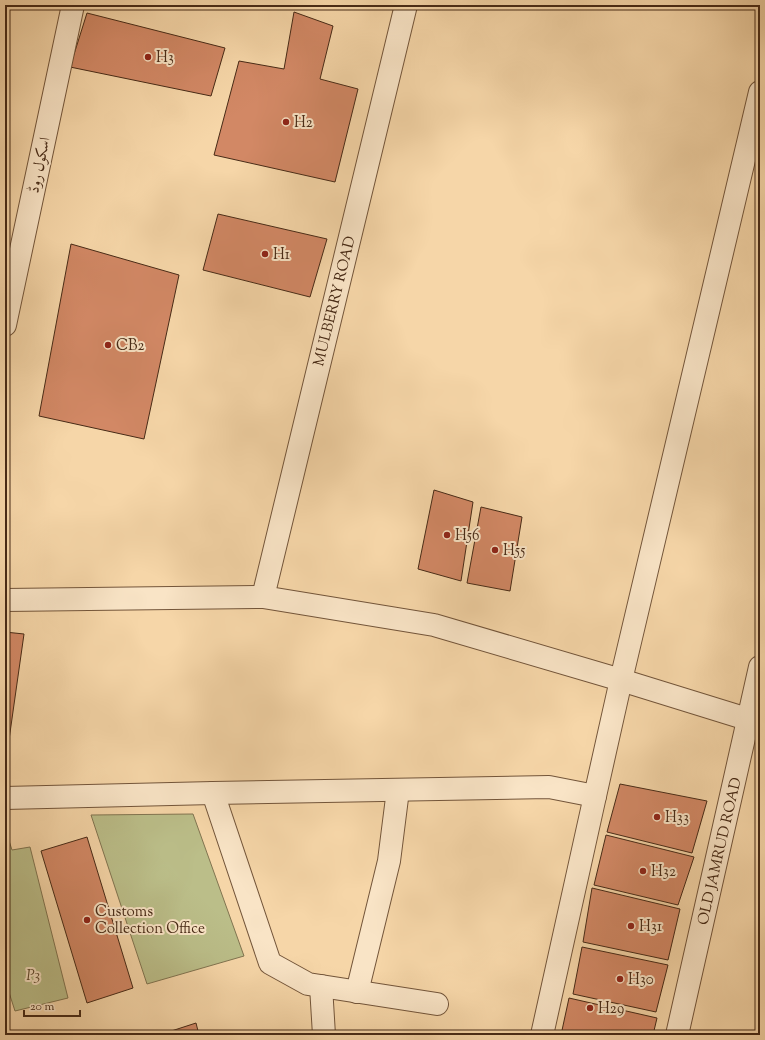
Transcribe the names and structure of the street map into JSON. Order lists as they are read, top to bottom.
{
  "streets": {
    "street": ["اسکول روڈ", "MULBERRY ROAD", "OLD JAMRUD ROAD"]
  },
  "parks": ["P3"],
  "places": [
    "H3",
    "H2",
    "H1",
    "CB2",
    "H56",
    "H55",
    "H33",
    "H32",
    "Customs Collection Office",
    "H31",
    "H30",
    "H29"
  ],
  "scale_bar": "20 m"
}
